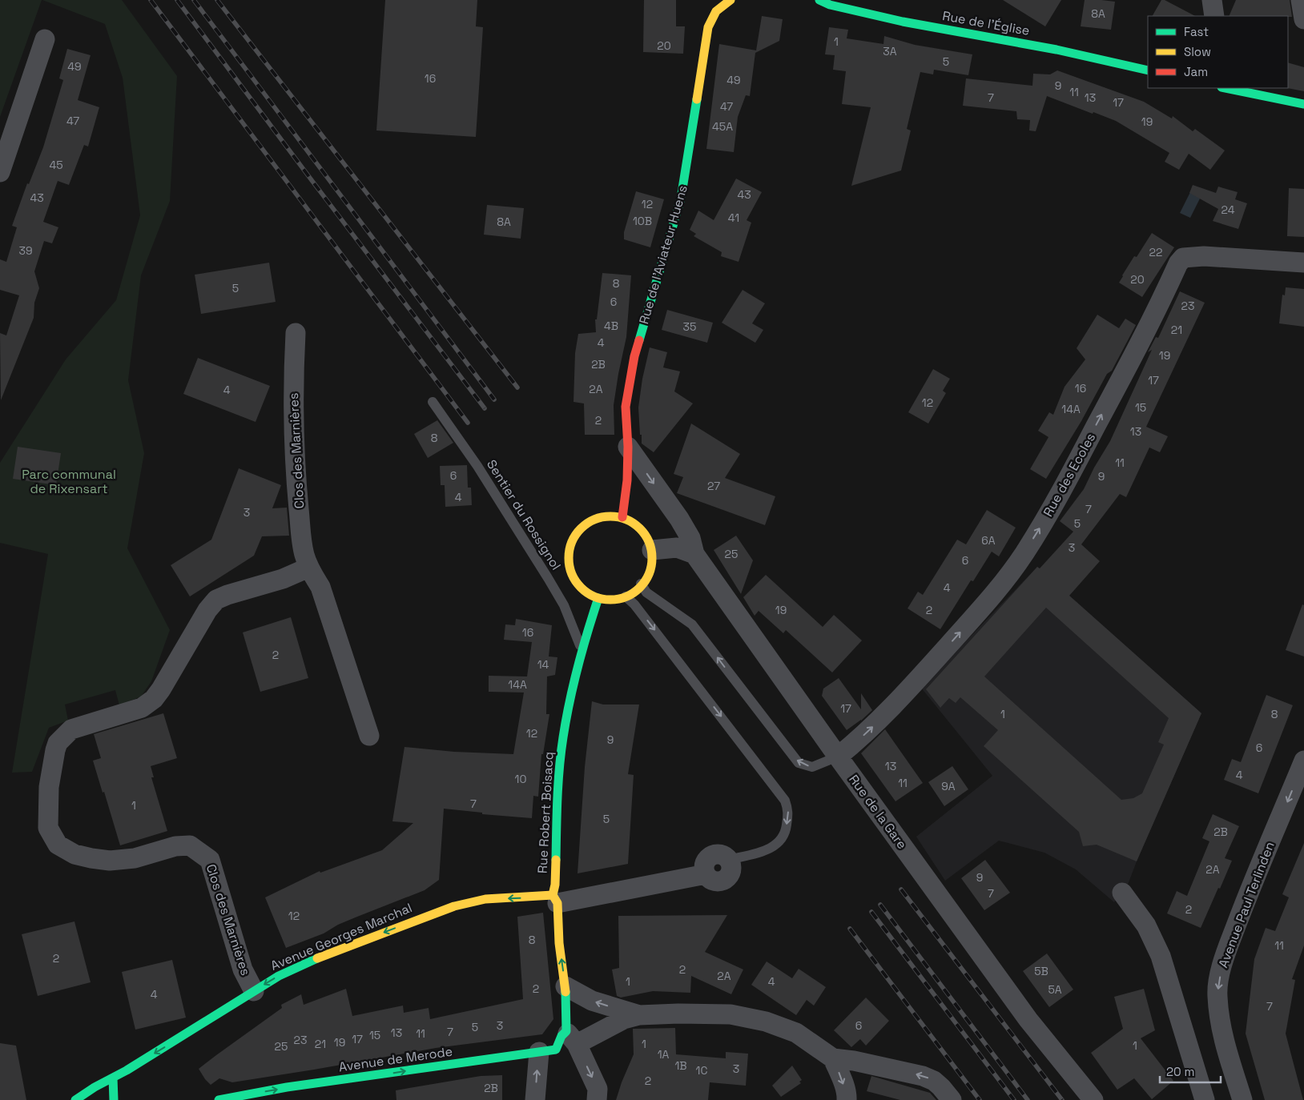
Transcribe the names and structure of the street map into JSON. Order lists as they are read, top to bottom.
{
  "streets": {
    "street": [
      "Rue de l'Église",
      "Rue de l'Aviateur Huens",
      "Clos des Marnières",
      "Rue des Ecoles",
      "Rue de la Gare",
      "Rue Robert Boisacq",
      "Avenue Paul Terlinden",
      "Avenue Georges Marchal",
      "Avenue de Merode"
    ],
    "lane": ["Sentier du Rossignol"]
  },
  "crossings": [
    ["Rue de l'Aviateur Huens", "Rue Robert Boisacq"],
    ["Clos des Marnières", "Avenue Georges Marchal"],
    ["Rue des Ecoles", "Rue de la Gare"],
    ["Sentier du Rossignol", "Rue Robert Boisacq"],
    ["Rue Robert Boisacq", "Avenue Georges Marchal"],
    ["Rue Robert Boisacq", "Avenue de Merode"]
  ],
  "one_way": [
    "Rue des Ecoles",
    "Avenue Paul Terlinden",
    "Avenue Georges Marchal",
    "Avenue de Merode"
  ],
  "parks": ["Parc communal de Rixensart"],
  "house_numbers": [
    "8A",
    "1",
    "20",
    "3A",
    "5",
    "49",
    "16",
    "49",
    "9",
    "11",
    "7",
    "13",
    "17",
    "47",
    "47",
    "19",
    "45A",
    "45",
    "43",
    "43",
    "12",
    "24",
    "41",
    "10B",
    "8A",
    "39",
    "22",
    "20",
    "8",
    "5",
    "6",
    "23",
    "4B",
    "35",
    "21",
    "4",
    "19",
    "2B",
    "17",
    "16",
    "2A",
    "4",
    "12",
    "15",
    "14A",
    "2",
    "13",
    "8",
    "11",
    "6",
    "9",
    "27",
    "4",
    "7",
    "3",
    "5",
    "6A",
    "3",
    "25",
    "6",
    "4",
    "19",
    "2",
    "16",
    "2",
    "14",
    "14A",
    "17",
    "1",
    "8",
    "12",
    "9",
    "6",
    "13",
    "4",
    "10",
    "11",
    "9A",
    "7",
    "1",
    "5",
    "2B",
    "2A",
    "9",
    "7",
    "2",
    "12",
    "8",
    "11",
    "2",
    "2",
    "5B",
    "2A",
    "1",
    "4",
    "2",
    "5A",
    "4",
    "7",
    "3",
    "6",
    "5",
    "7",
    "13",
    "11",
    "15",
    "17",
    "23",
    "19",
    "21",
    "1",
    "1",
    "25",
    "1A",
    "1B",
    "3",
    "1C",
    "2",
    "2B"
  ],
  "legend": ["Fast", "Slow", "Jam"],
  "scale_bar": "20 m"
}
